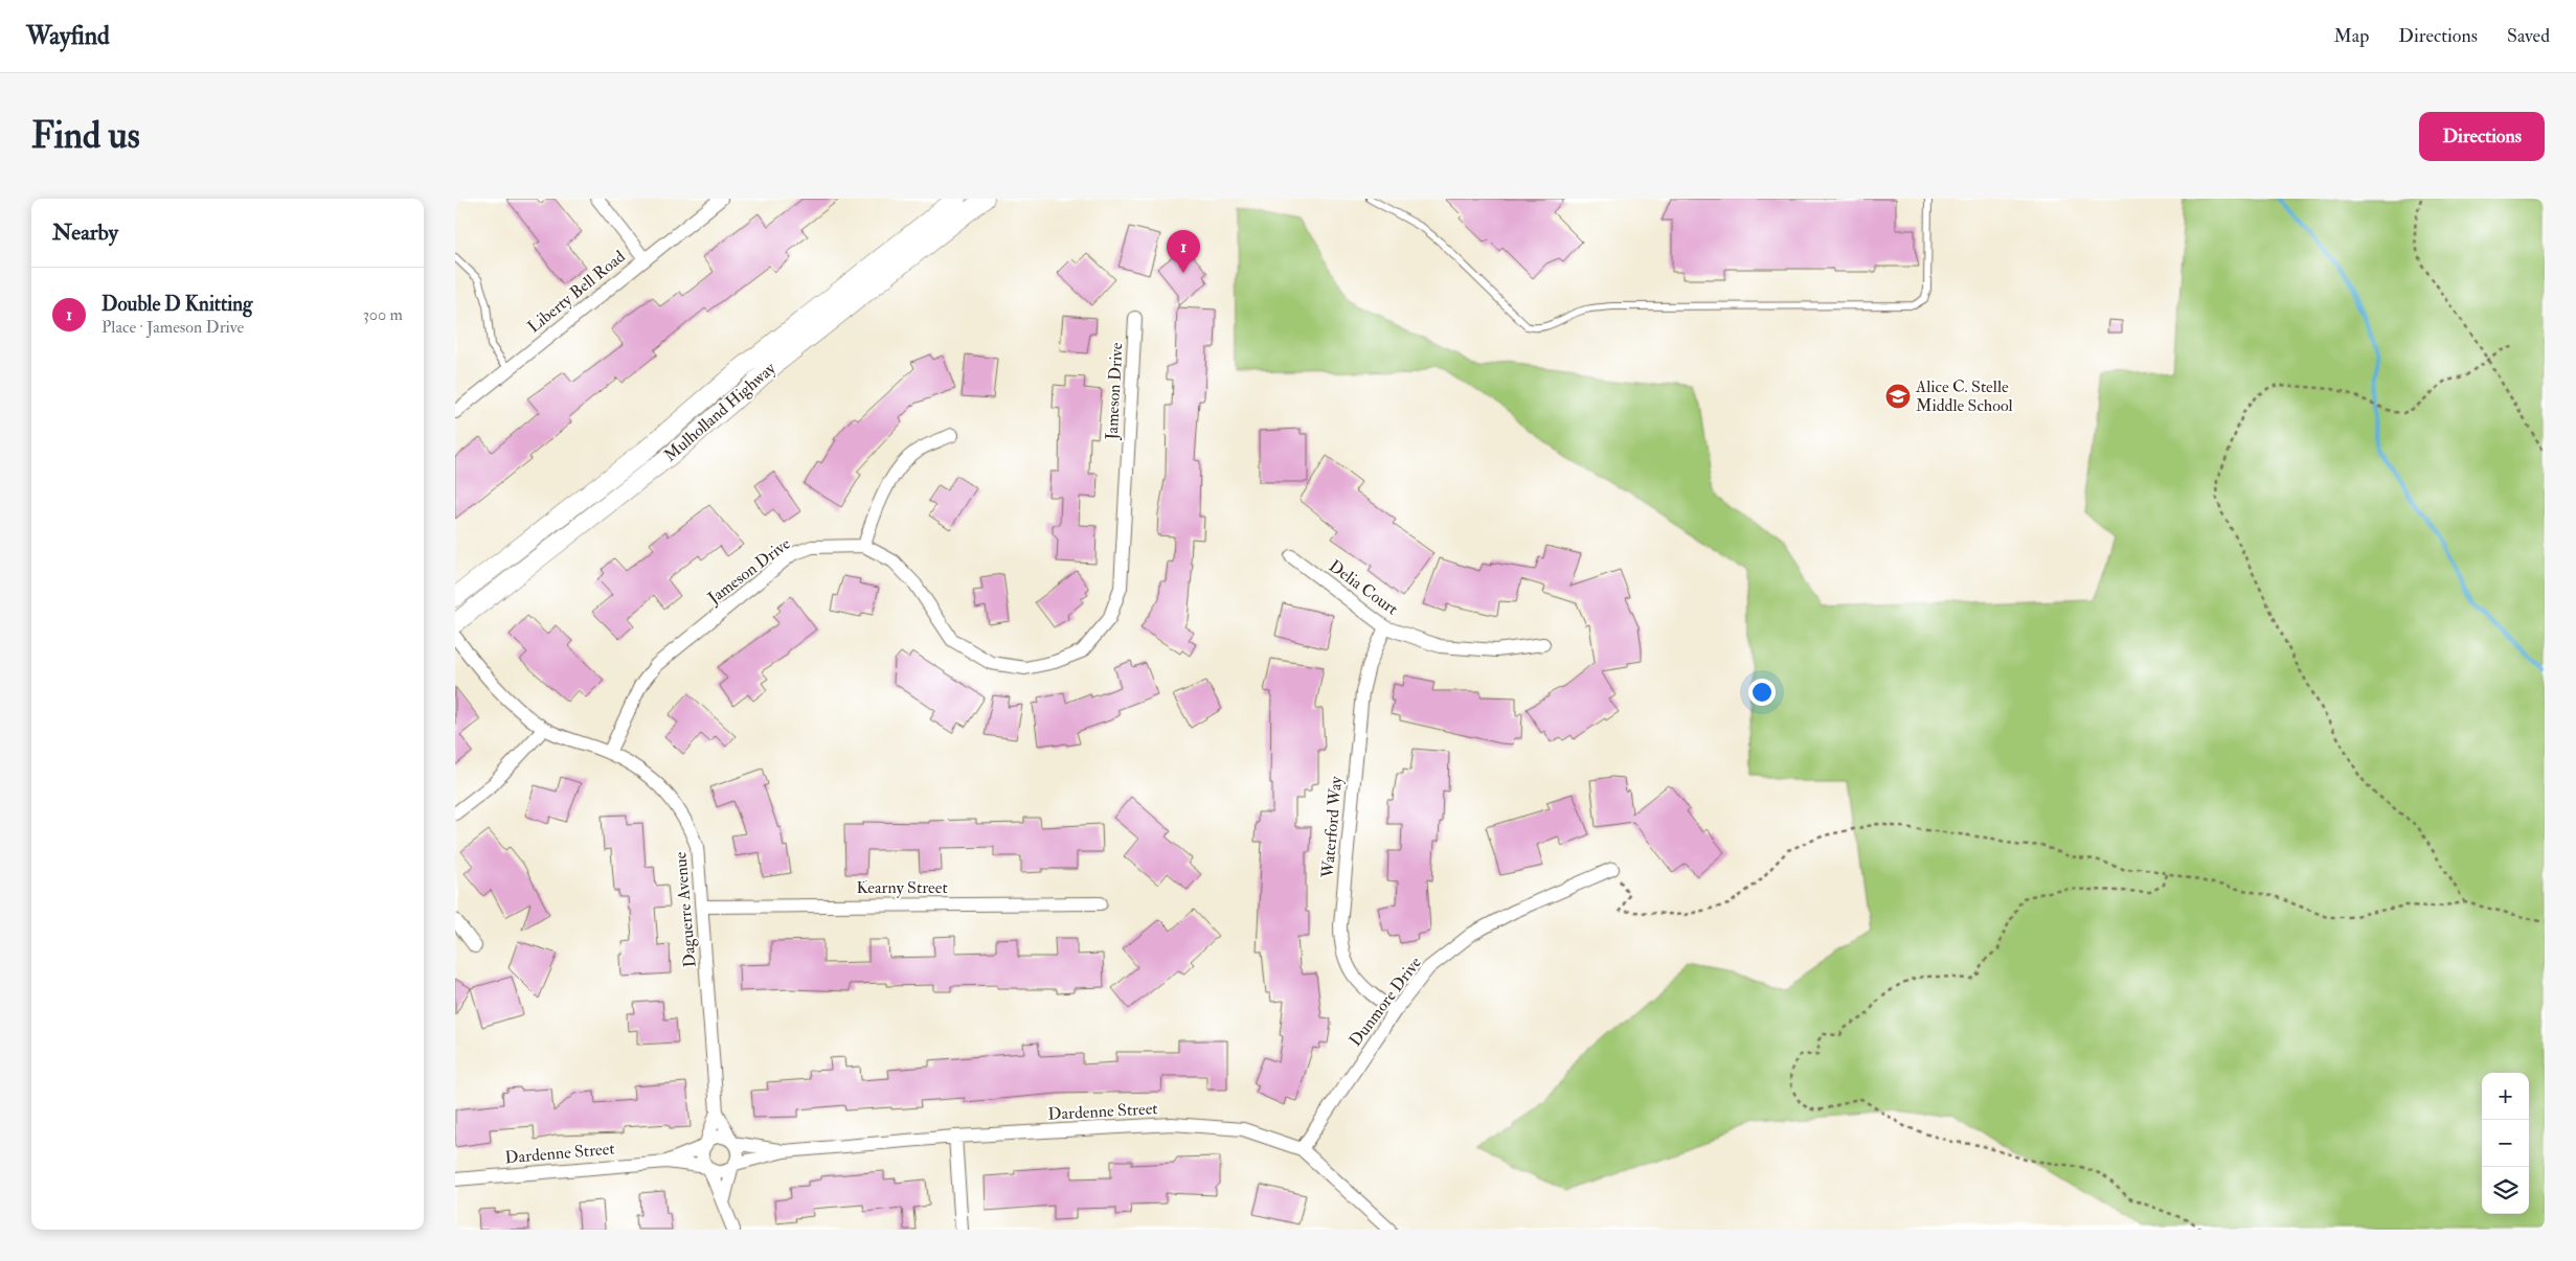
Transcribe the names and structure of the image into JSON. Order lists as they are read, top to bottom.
{
  "streets": {
    "main road": ["Mulholland Highway"],
    "street": [
      "Liberty Bell Road",
      "Jameson Drive",
      "Delia Court",
      "Waterford Way",
      "Kearny Street",
      "Daguerre Avenue",
      "Dunmore Drive",
      "Dardenne Street"
    ]
  },
  "crossings": [
    ["Jameson Drive", "Daguerre Avenue"],
    ["Delia Court", "Waterford Way"],
    ["Waterford Way", "Dunmore Drive"],
    ["Kearny Street", "Daguerre Avenue"],
    ["Daguerre Avenue", "Dardenne Street"],
    ["Dunmore Drive", "Dardenne Street"]
  ],
  "places": {
    "school or university": ["Alice C. Stelle Middle School"]
  },
  "page": {
    "header": "Wayfind",
    "nav": ["Map", "Directions", "Saved"],
    "buttons": "Directions",
    "title": "Find us",
    "heading": "Nearby",
    "pins": "1",
    "list": [
      {
        "mark": "1",
        "name": "Double D Knitting",
        "note": "Place · Jameson Drive",
        "value": "300 m"
      }
    ],
    "map_buttons": ["+", "−"]
  }
}
